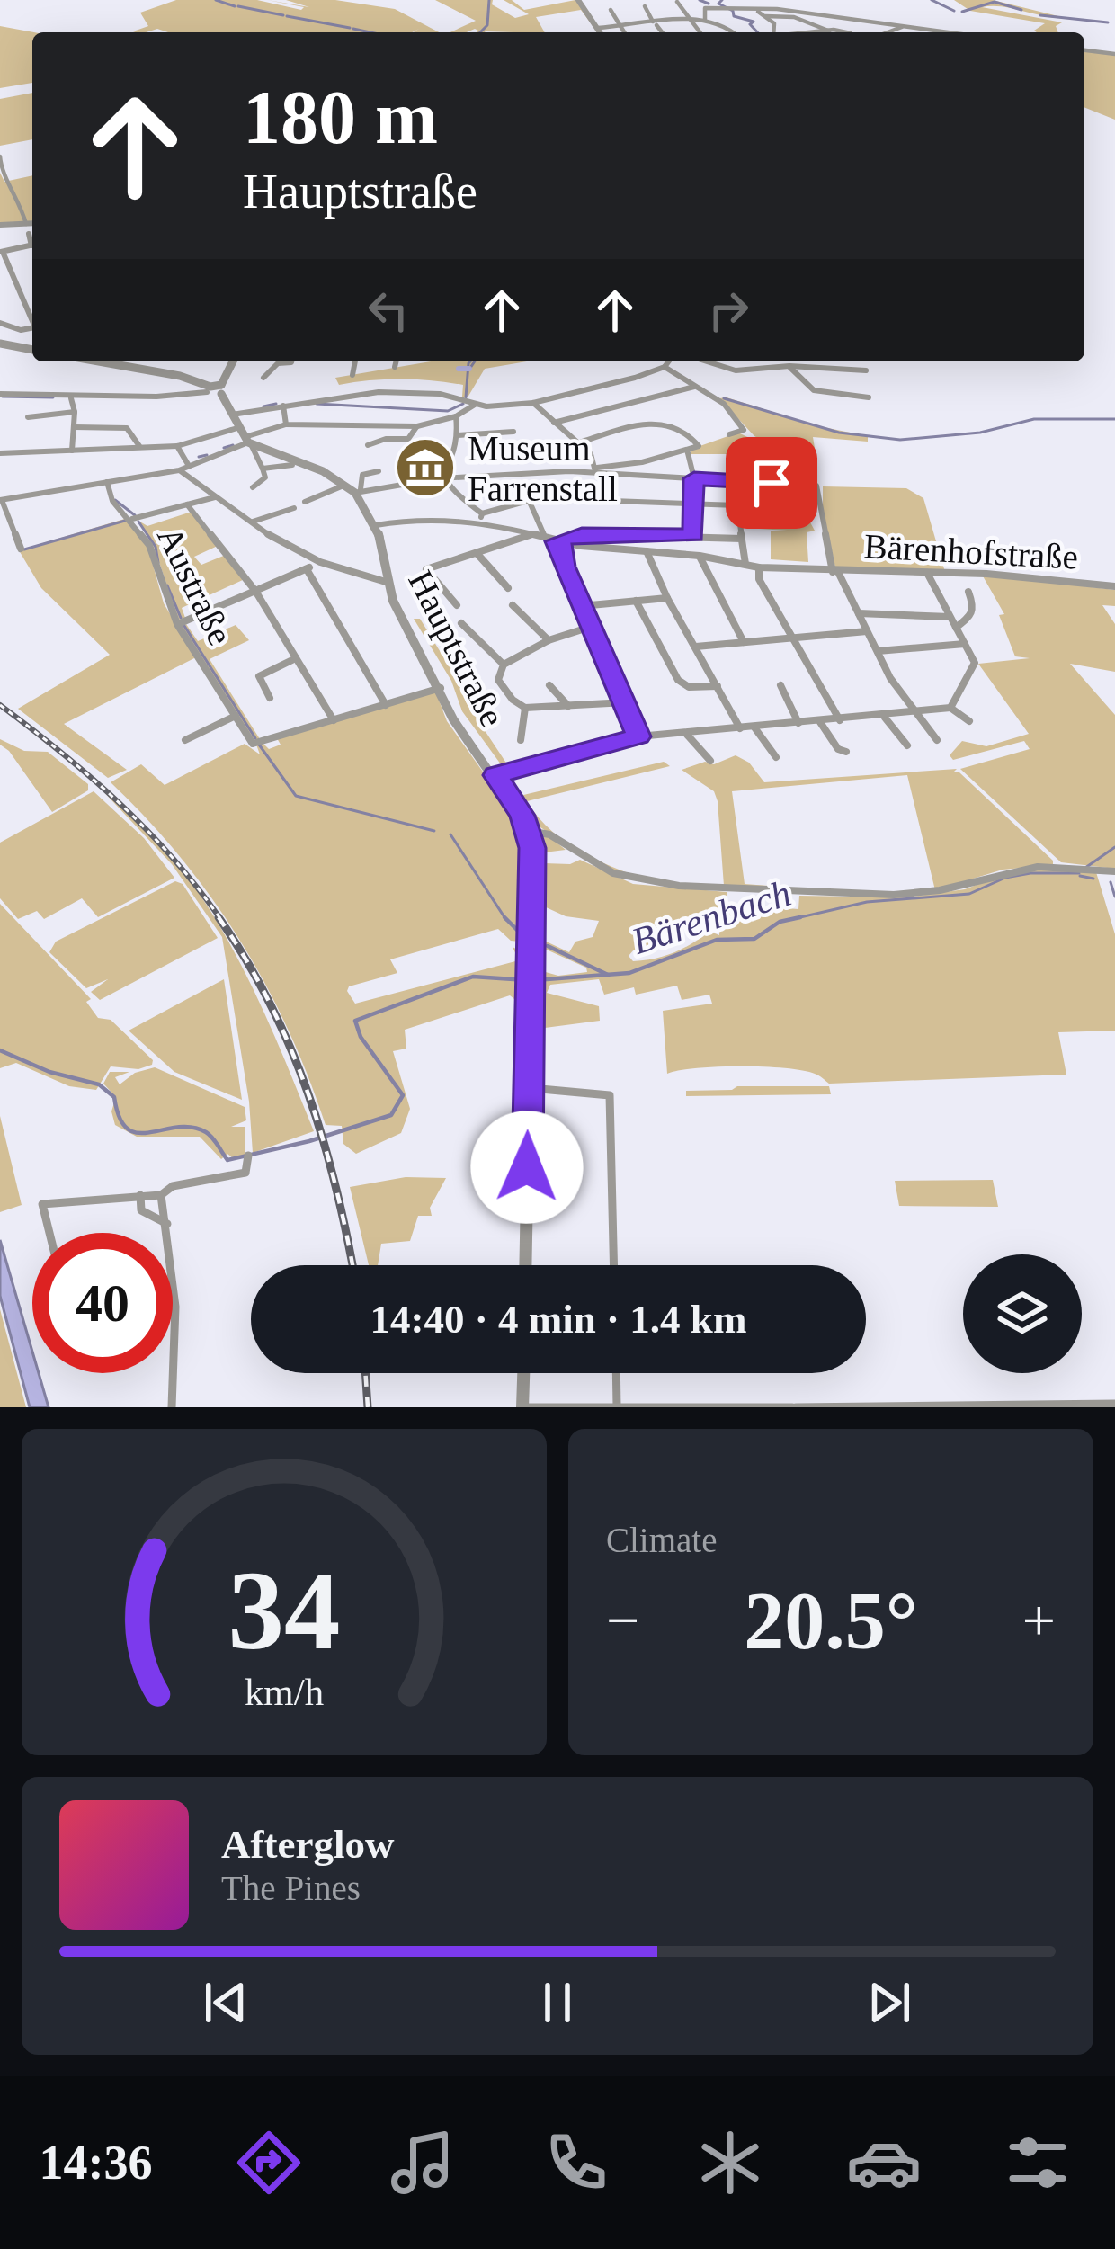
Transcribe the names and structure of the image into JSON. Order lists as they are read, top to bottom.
{
  "streets": {
    "street": ["Bärenhofstraße", "Austraße", "Hauptstraße"]
  },
  "crossings": [
    ["Bärenhofstraße", "Hauptstraße"]
  ],
  "water": ["Bärenbach"],
  "places": {
    "museum": ["Museum Farrenstall"]
  },
  "page": {
    "turn": ["180 m", "Hauptstraße"],
    "limit": "40",
    "trip": "14:40 · 4 min · 1.4 km",
    "tile": "Climate",
    "heat": ["−", "20.5°", "+"],
    "song": ["Afterglow", "The Pines"],
    "tabs": "14:36",
    "gauge": ["34", "km/h"]
  }
}
